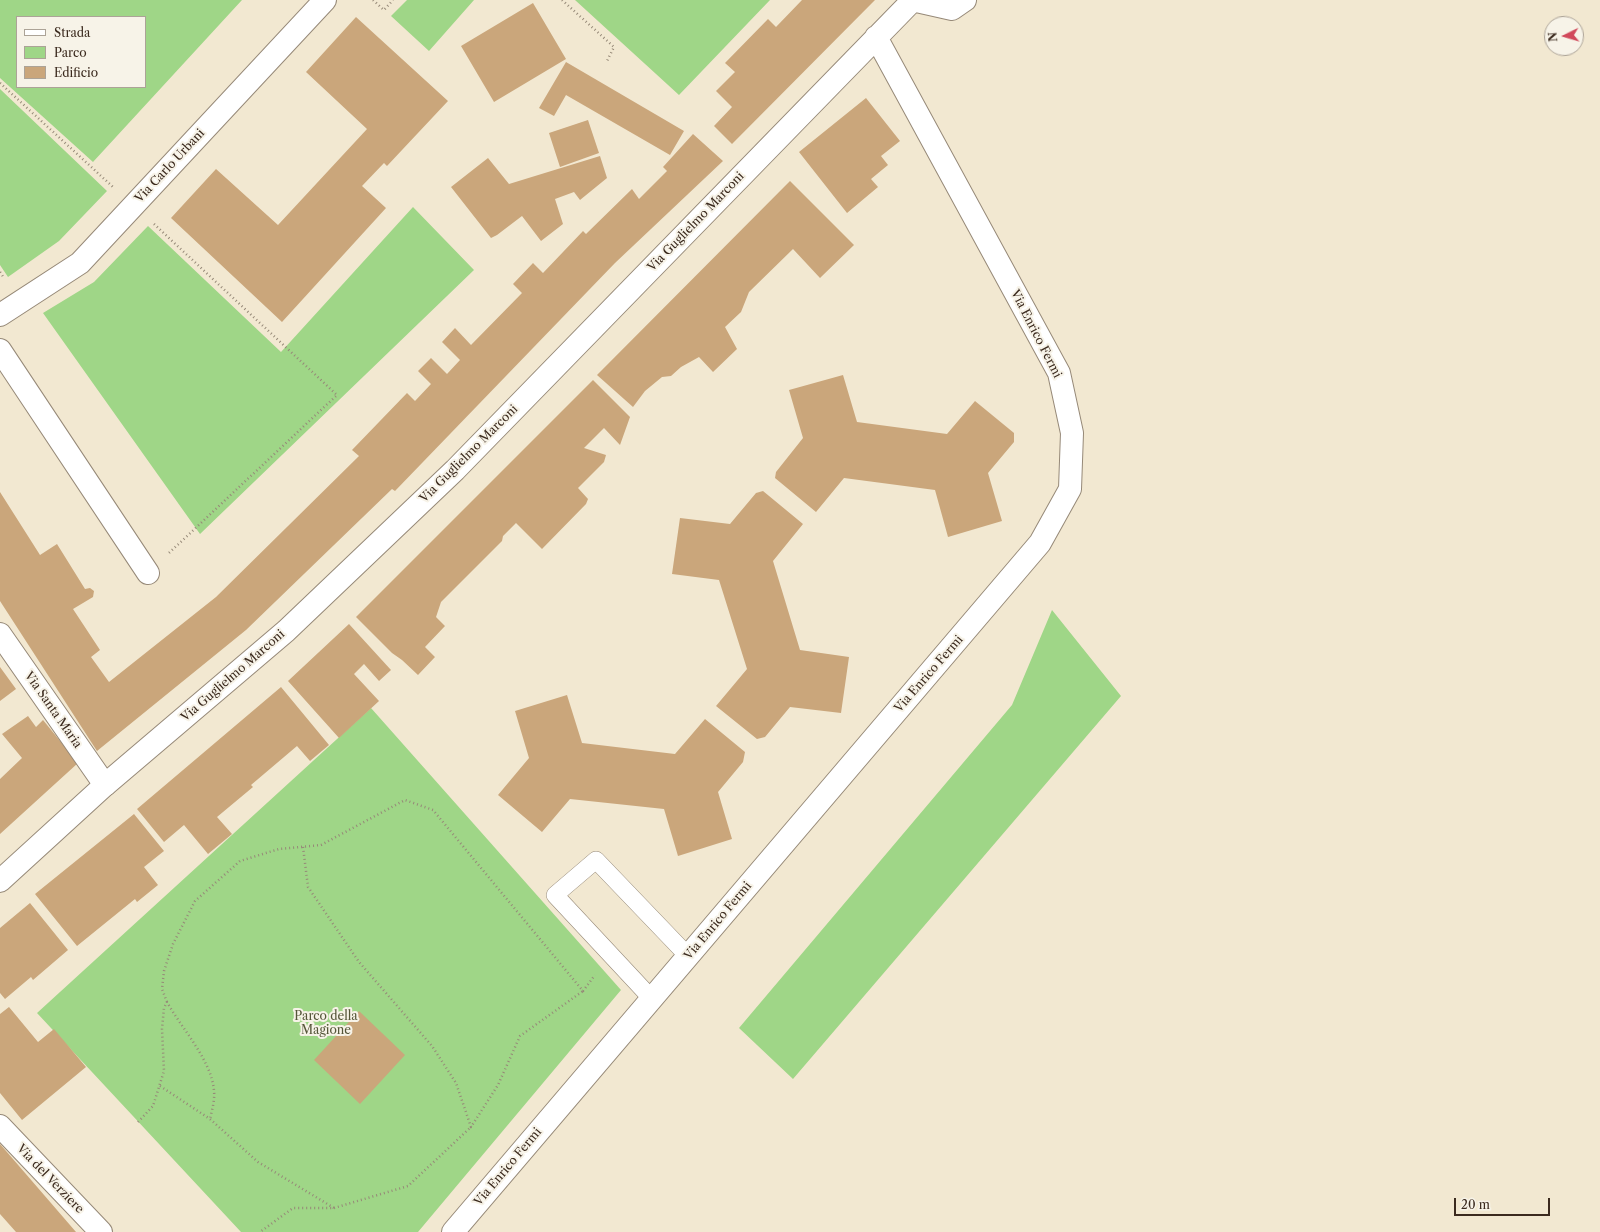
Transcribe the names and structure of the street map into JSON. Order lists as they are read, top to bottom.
{
  "streets": {
    "street": [
      "Via Carlo Urbani",
      "Via Guglielmo Marconi",
      "Via Enrico Fermi",
      "Via Santa Maria",
      "Via del Verziere"
    ]
  },
  "crossings": [
    ["Via Guglielmo Marconi", "Via Enrico Fermi"],
    ["Via Guglielmo Marconi", "Via Santa Maria"]
  ],
  "parks": ["Parco della Magione"],
  "legend": ["Strada", "Parco", "Edificio"],
  "scale_bar": "20 m",
  "north": "left"
}
